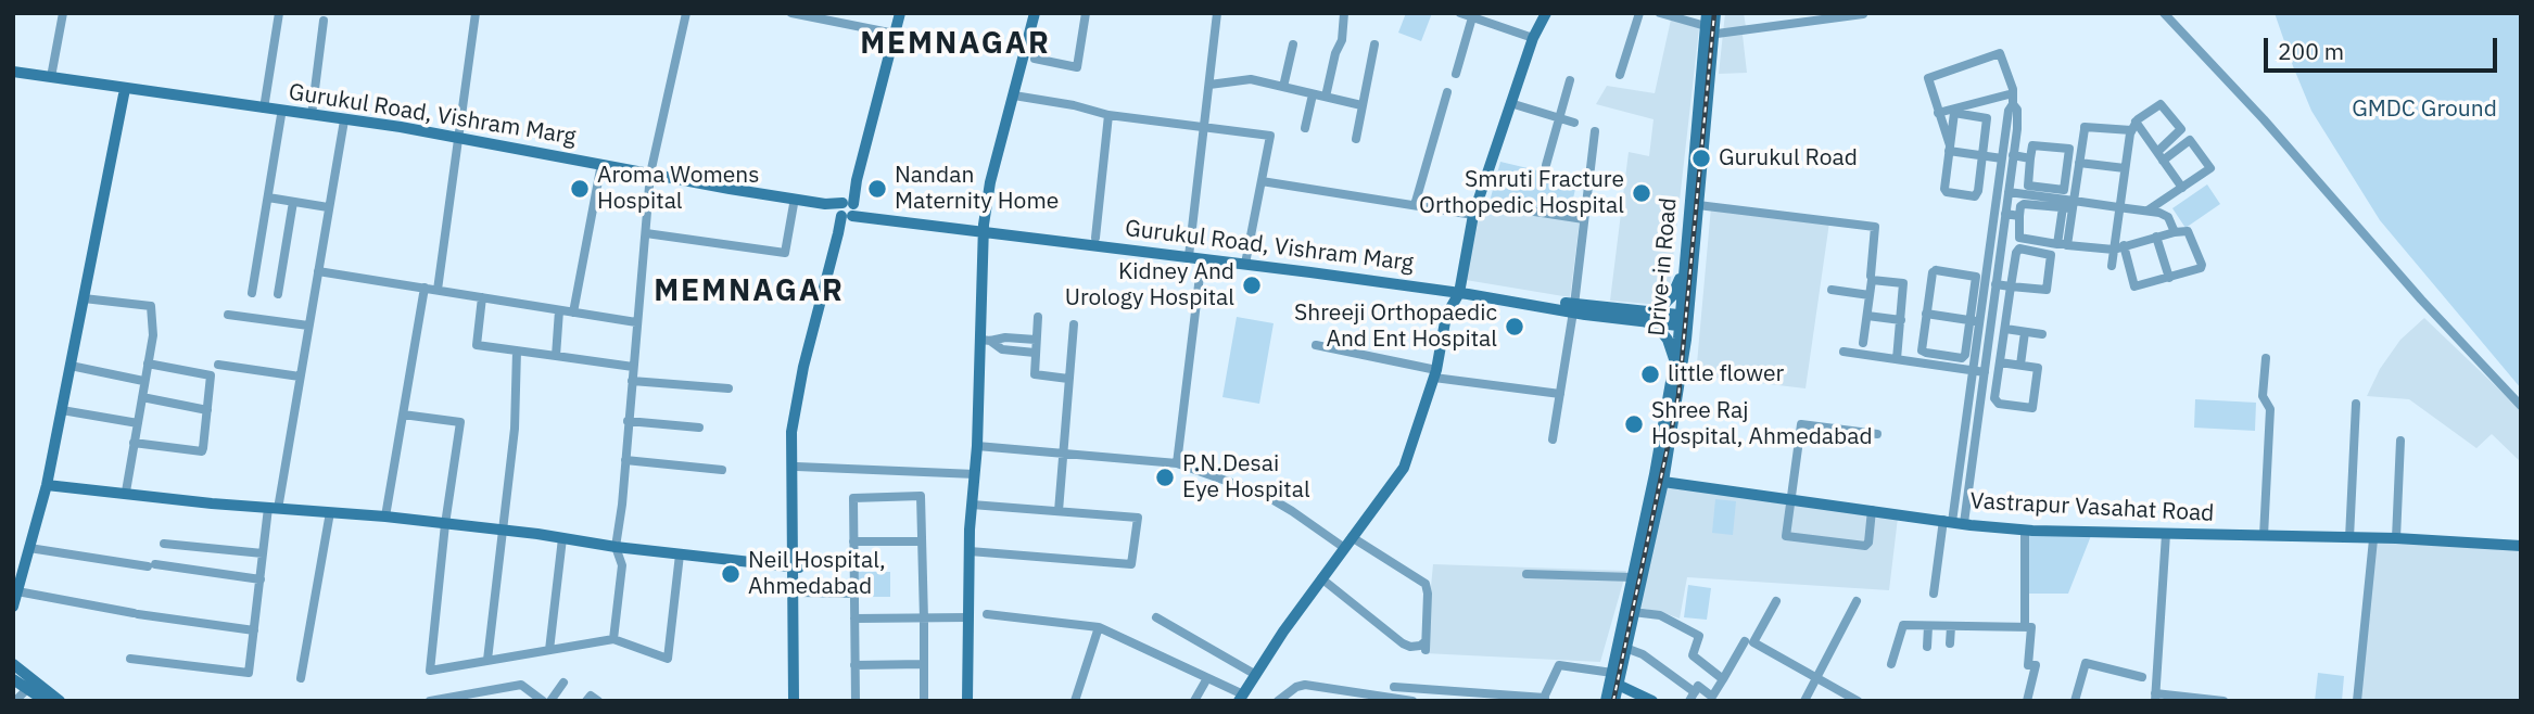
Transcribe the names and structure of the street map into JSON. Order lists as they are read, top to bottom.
{
  "streets": {
    "street": ["Gurukul Road, Vishram Marg", "Drive-in Road", "Vastrapur Vasahat Road"]
  },
  "crossings": [
    ["Gurukul Road, Vishram Marg", "Drive-in Road"],
    ["Drive-in Road", "Vastrapur Vasahat Road"]
  ],
  "districts": ["MEMNAGAR", "MEMNAGAR"],
  "parks": ["GMDC Ground"],
  "places": [
    "Gurukul Road",
    "Aroma Womens Hospital",
    "Nandan Maternity Home",
    "Smruti Fracture Orthopedic Hospital",
    "Kidney And Urology Hospital",
    "Shreeji Orthopaedic And Ent Hospital",
    "little flower",
    "Shree Raj Hospital, Ahmedabad",
    "P.N.Desai Eye Hospital",
    "Neil Hospital, Ahmedabad"
  ],
  "scale_bar": "200 m"
}
